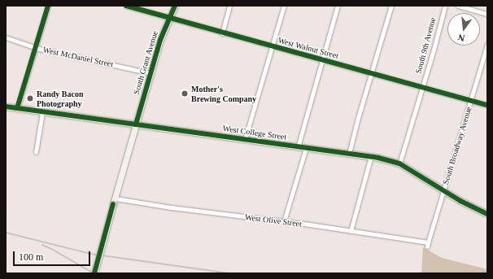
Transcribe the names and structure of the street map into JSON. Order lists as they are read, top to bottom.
{
  "streets": {
    "main road": ["South Grant Avenue", "West College Street"],
    "street": [
      "South 9th Avenue",
      "West Walnut Street",
      "West McDaniel Street",
      "South Broadway Avenue",
      "West Olive Street"
    ]
  },
  "crossings": [
    ["South 9th Avenue", "West Walnut Street"],
    ["South 9th Avenue", "West College Street"],
    ["West Walnut Street", "South Grant Avenue"],
    ["West Walnut Street", "South Broadway Avenue"],
    ["West McDaniel Street", "South Grant Avenue"],
    ["South Grant Avenue", "West College Street"],
    ["South Grant Avenue", "West Olive Street"],
    ["West College Street", "South Broadway Avenue"],
    ["South Broadway Avenue", "West Olive Street"]
  ],
  "places": ["Mother's Brewing Company", "Randy Bacon Photography"],
  "scale_bar": "100 m",
  "north": "bottom"
}
